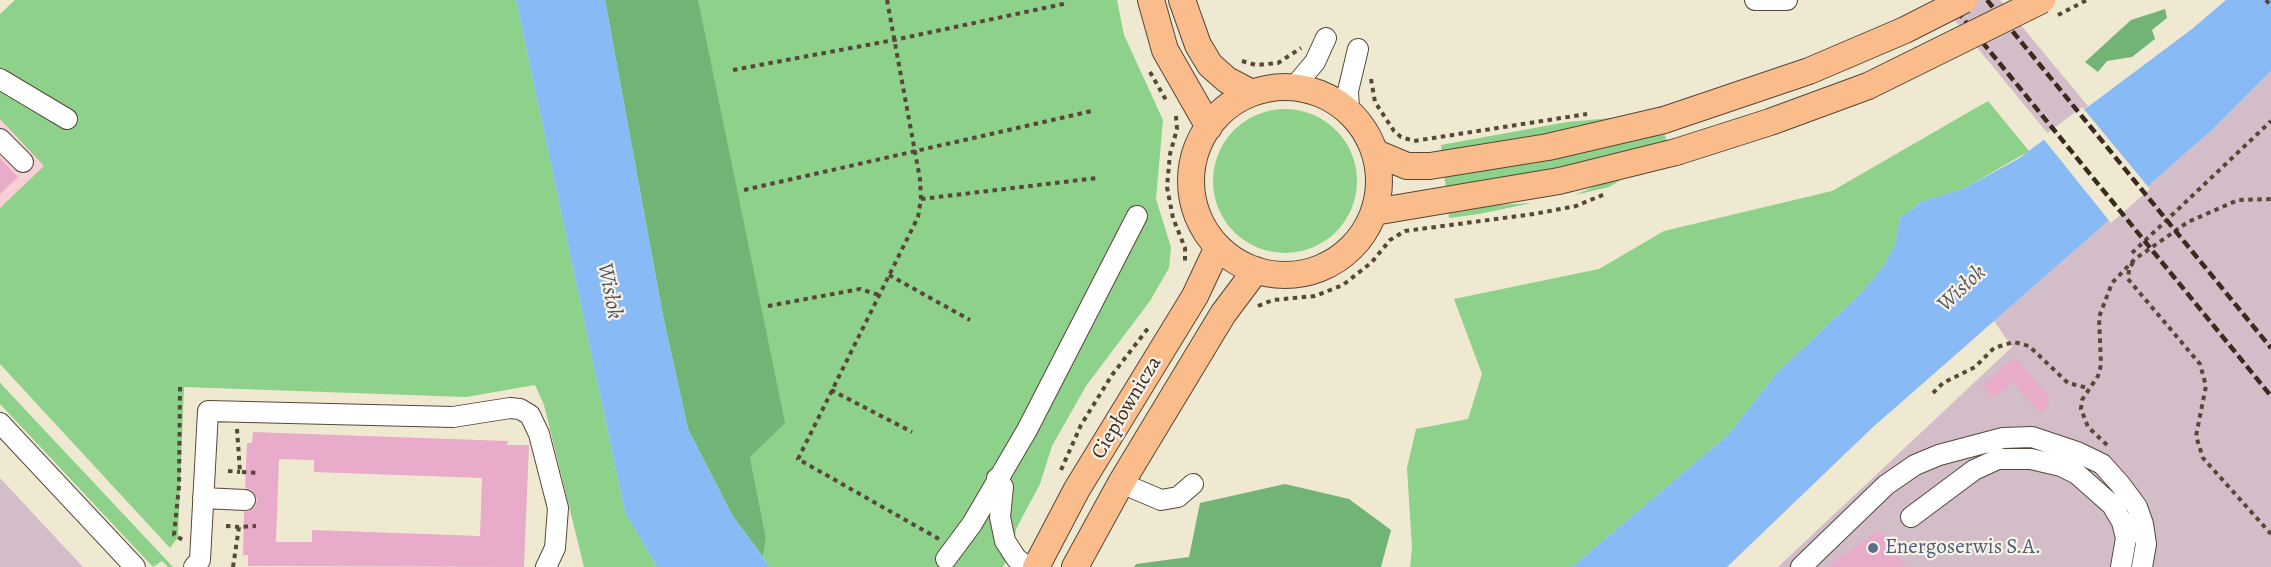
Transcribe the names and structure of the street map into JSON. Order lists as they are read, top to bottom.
{
  "streets": {
    "main road": ["Ciepłownicza"]
  },
  "water": ["Wisłok"],
  "places": ["Energoserwis S.A."]
}
